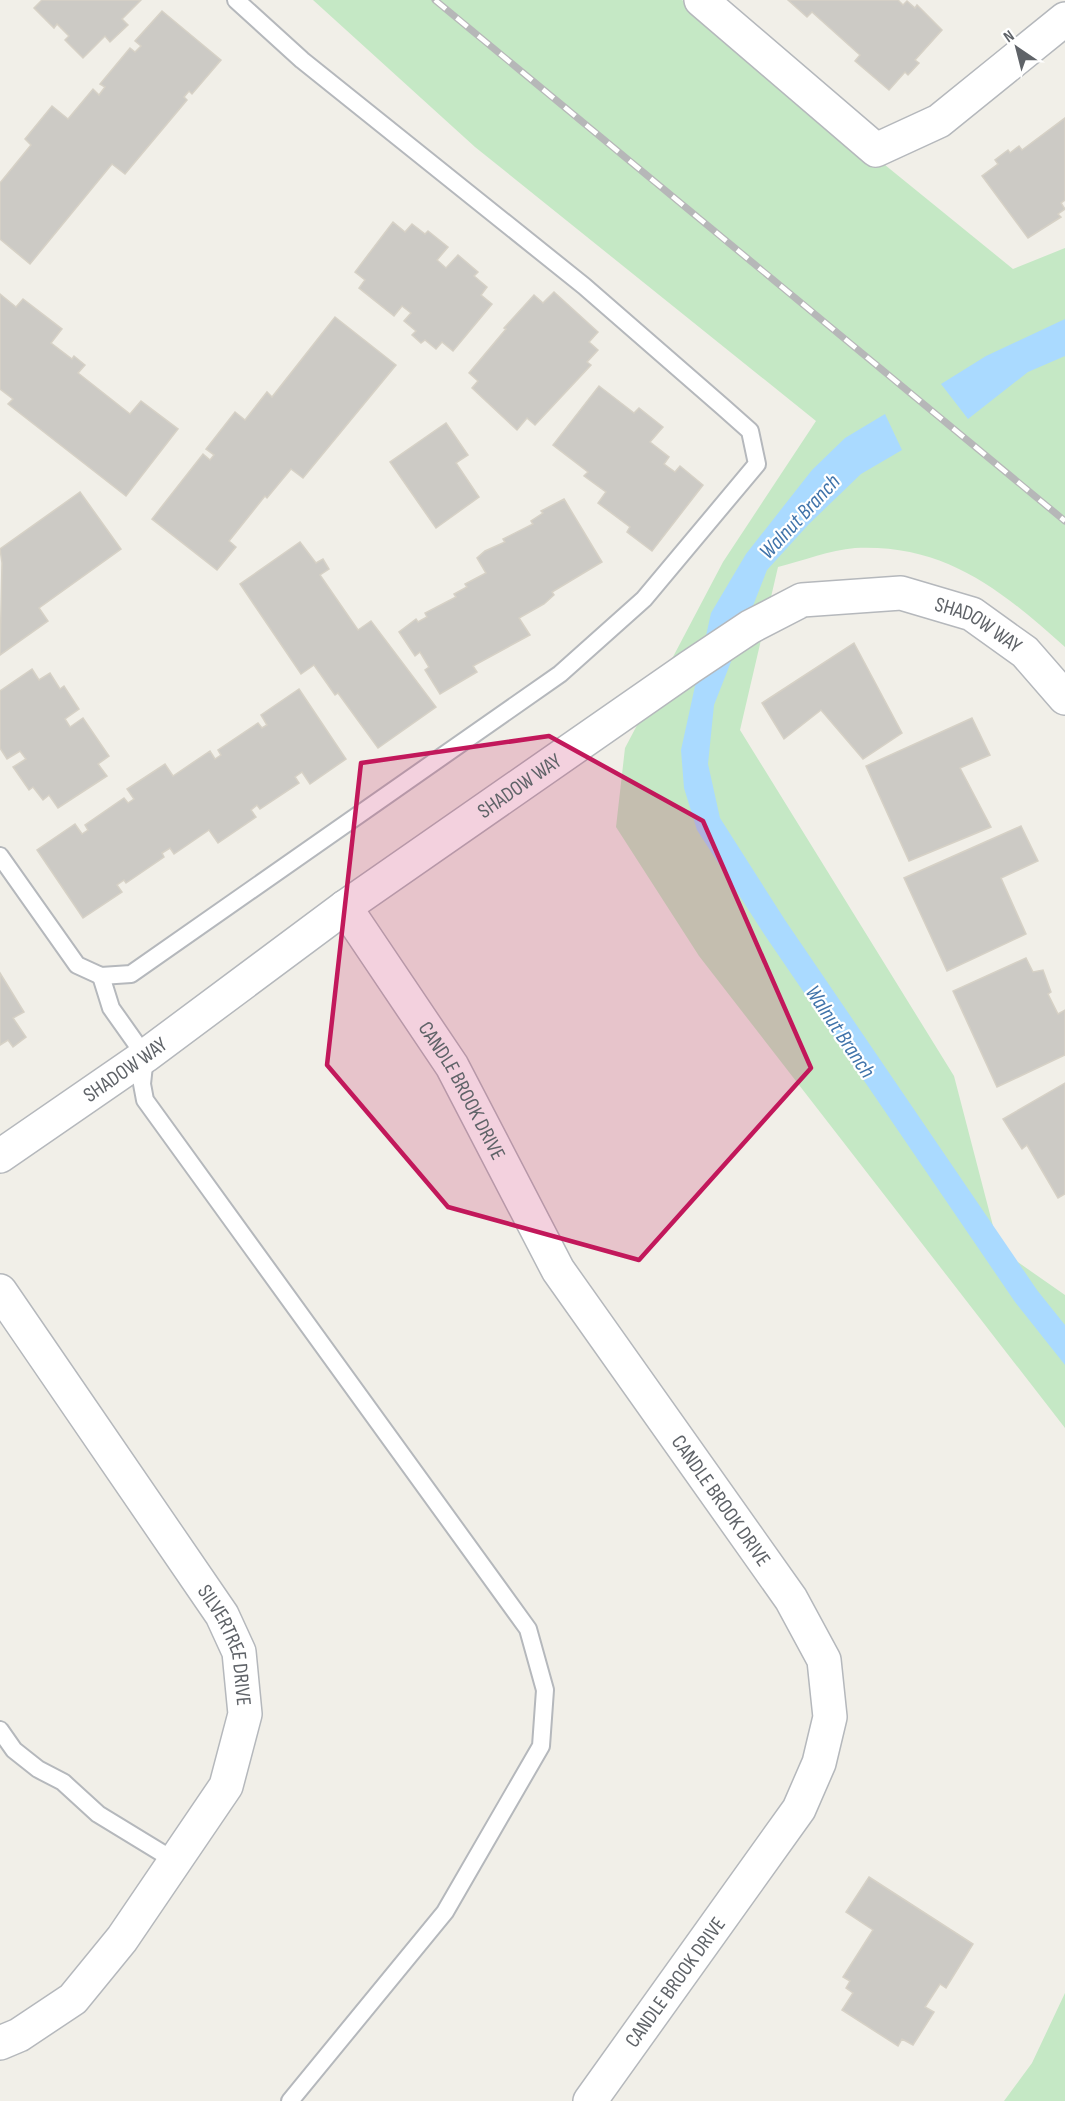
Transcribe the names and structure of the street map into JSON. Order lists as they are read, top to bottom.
{
  "streets": {
    "street": ["SHADOW WAY", "CANDLE BROOK DRIVE", "SILVERTREE DRIVE"]
  },
  "crossings": [
    ["SHADOW WAY", "CANDLE BROOK DRIVE"]
  ],
  "water": ["Walnut Branch"],
  "north": "top left"
}
